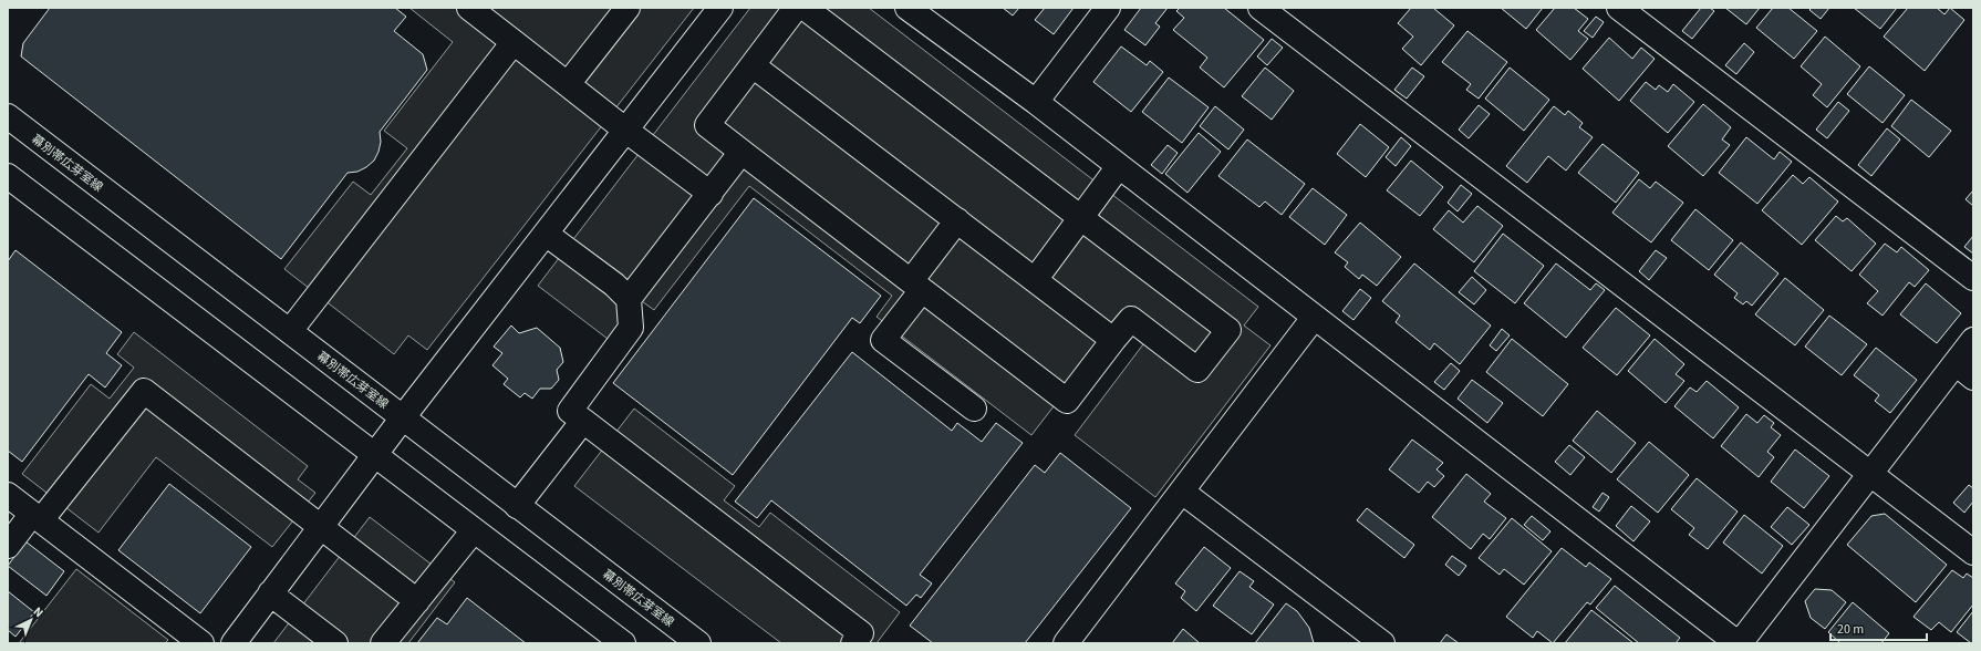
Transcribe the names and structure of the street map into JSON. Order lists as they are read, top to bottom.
{
  "streets": {
    "street": ["幕別帯広芽室線"]
  },
  "scale_bar": "20 m",
  "north": "top right"
}
